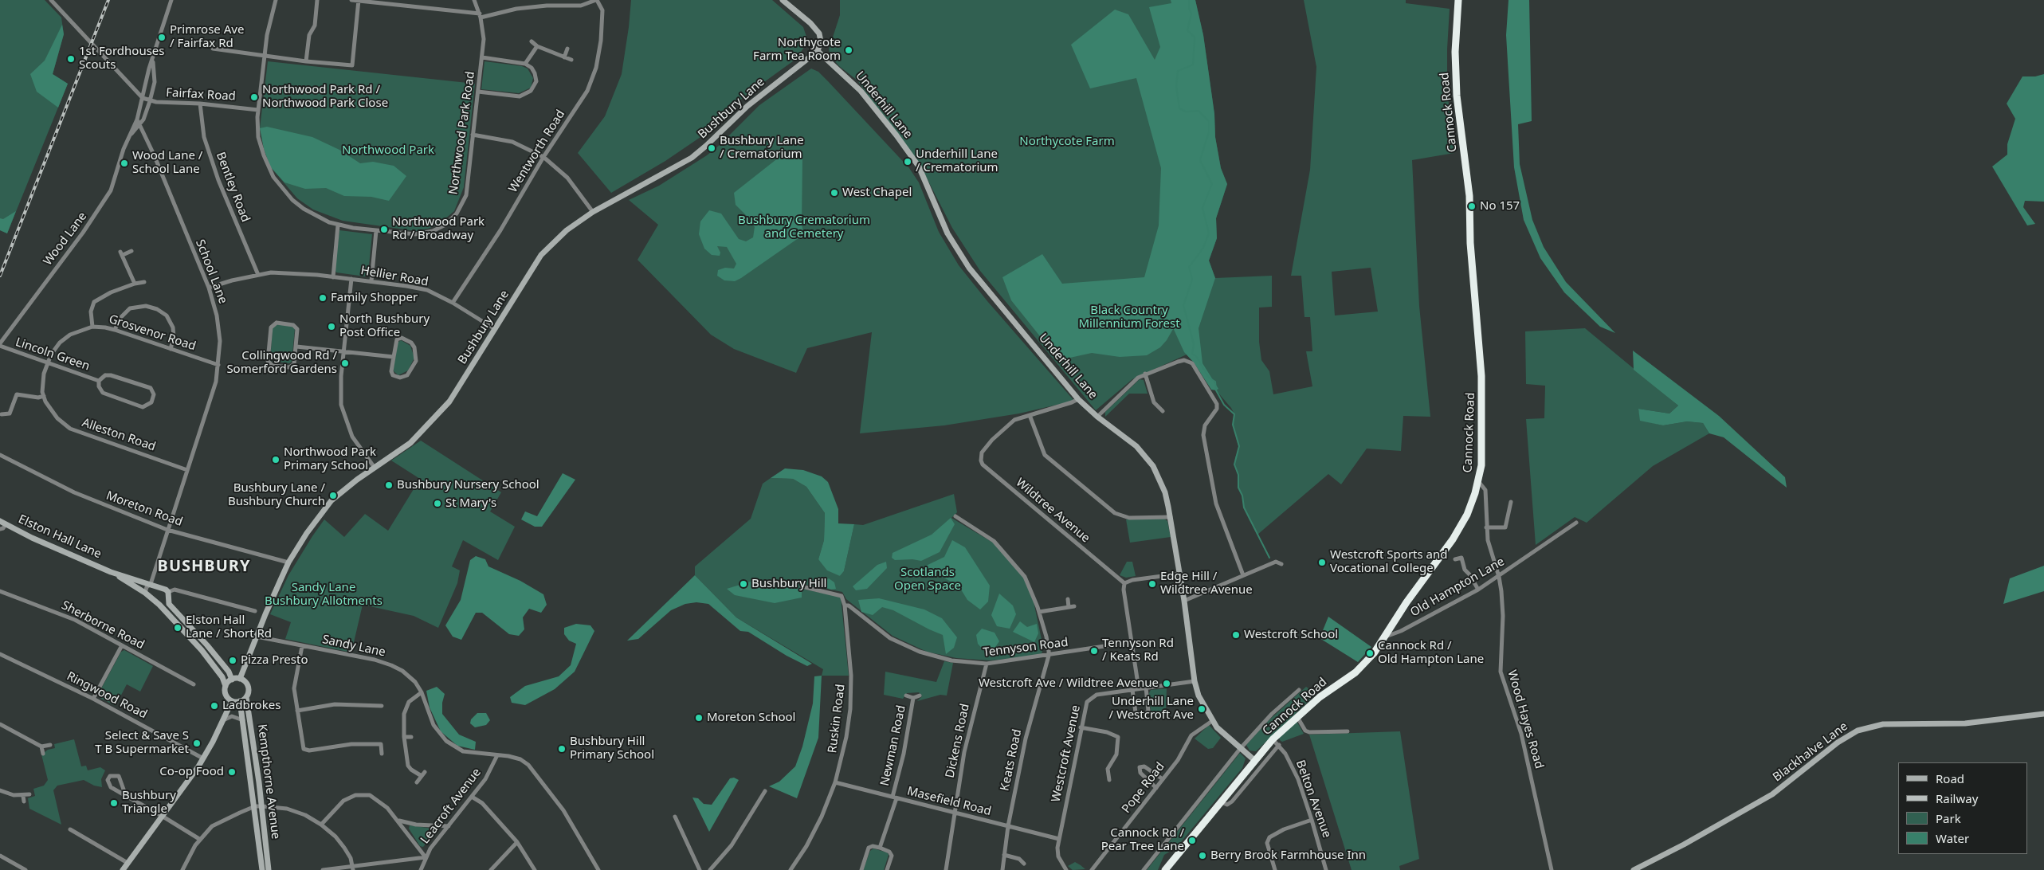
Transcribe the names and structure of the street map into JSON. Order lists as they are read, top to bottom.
{
  "streets": {
    "highway": ["Cannock Road"],
    "street": [
      "Fairfax Road",
      "Underhill Lane",
      "Bushbury Lane",
      "Northwood Park Road",
      "Wentworth Road",
      "Bentley Road",
      "Wood Lane",
      "School Lane",
      "Hellier Road",
      "Grosvenor Road",
      "Lincoln Green",
      "Alleston Road",
      "Moreton Road",
      "Wildtree Avenue",
      "Elston Hall Lane",
      "Old Hampton Lane",
      "Sherborne Road",
      "Sandy Lane",
      "Tennyson Road",
      "Ringwood Road",
      "Ruskin Road",
      "Wood Hayes Road",
      "Dickens Road",
      "Newman Road",
      "Blackhalve Lane",
      "Westcroft Avenue",
      "Keats Road",
      "Kempthorne Avenue",
      "Pope Road",
      "Belton Avenue",
      "Masefield Road",
      "Leacroft Avenue"
    ]
  },
  "crossings": [
    ["Fairfax Road", "Northwood Park Road"],
    ["Fairfax Road", "Bentley Road"],
    ["Fairfax Road", "Wood Lane"],
    ["Underhill Lane", "Bushbury Lane"],
    ["Underhill Lane", "Cannock Road"],
    ["Underhill Lane", "Wildtree Avenue"],
    ["Underhill Lane", "Westcroft Avenue"],
    ["Underhill Lane", "Pope Road"],
    ["Bushbury Lane", "Hellier Road"],
    ["Bushbury Lane", "Moreton Road"],
    ["Bushbury Lane", "Elston Hall Lane"],
    ["Bushbury Lane", "Sandy Lane"],
    ["Bushbury Lane", "Kempthorne Avenue"],
    ["Cannock Road", "Old Hampton Lane"],
    ["Cannock Road", "Wood Hayes Road"],
    ["Cannock Road", "Belton Avenue"],
    ["Wentworth Road", "Hellier Road"],
    ["Bentley Road", "Hellier Road"],
    ["Wood Lane", "School Lane"],
    ["Wood Lane", "Lincoln Green"],
    ["School Lane", "Hellier Road"],
    ["School Lane", "Grosvenor Road"],
    ["School Lane", "Alleston Road"],
    ["School Lane", "Moreton Road"],
    ["School Lane", "Elston Hall Lane"],
    ["Grosvenor Road", "Lincoln Green"],
    ["Elston Hall Lane", "Kempthorne Avenue"],
    ["Old Hampton Lane", "Wood Hayes Road"],
    ["Sandy Lane", "Leacroft Avenue"],
    ["Tennyson Road", "Ruskin Road"],
    ["Tennyson Road", "Dickens Road"],
    ["Tennyson Road", "Keats Road"],
    ["Ruskin Road", "Masefield Road"],
    ["Dickens Road", "Masefield Road"],
    ["Newman Road", "Masefield Road"],
    ["Westcroft Avenue", "Masefield Road"],
    ["Keats Road", "Masefield Road"]
  ],
  "districts": ["BUSHBURY"],
  "parks": [
    "Northycote Farm",
    "Northwood Park",
    "Bushbury Crematorium and Cemetery",
    "Black Country Millennium Forest",
    "Scotlands Open Space",
    "Sandy Lane Bushbury Allotments"
  ],
  "places": [
    "Primrose Ave / Fairfax Rd",
    "Northycote Farm Tea Room",
    "1st Fordhouses Scouts",
    "Northwood Park Rd / Northwood Park Close",
    "Bushbury Lane / Crematorium",
    "Underhill Lane / Crematorium",
    "Wood Lane / School Lane",
    "West Chapel",
    "No 157",
    "Northwood Park Rd / Broadway",
    "Family Shopper",
    "North Bushbury Post Office",
    "Collingwood Rd / Somerford Gardens",
    "Northwood Park Primary School",
    "Bushbury Nursery School",
    "Bushbury Lane / Bushbury Church",
    "St Mary's",
    "Westcroft Sports and Vocational College",
    "Bushbury Hill",
    "Edge Hill / Wildtree Avenue",
    "Elston Hall Lane / Short Rd",
    "Westcroft School",
    "Tennyson Rd / Keats Rd",
    "Cannock Rd / Old Hampton Lane",
    "Pizza Presto",
    "Westcroft Ave / Wildtree Avenue",
    "Ladbrokes",
    "Underhill Lane / Westcroft Ave",
    "Moreton School",
    "Select & Save S T B Supermarket",
    "Bushbury Hill Primary School",
    "Co-op Food",
    "Bushbury Triangle",
    "Cannock Rd / Pear Tree Lane",
    "Berry Brook Farmhouse Inn"
  ],
  "legend": [
    "Road",
    "Railway",
    "Park",
    "Water"
  ]
}
